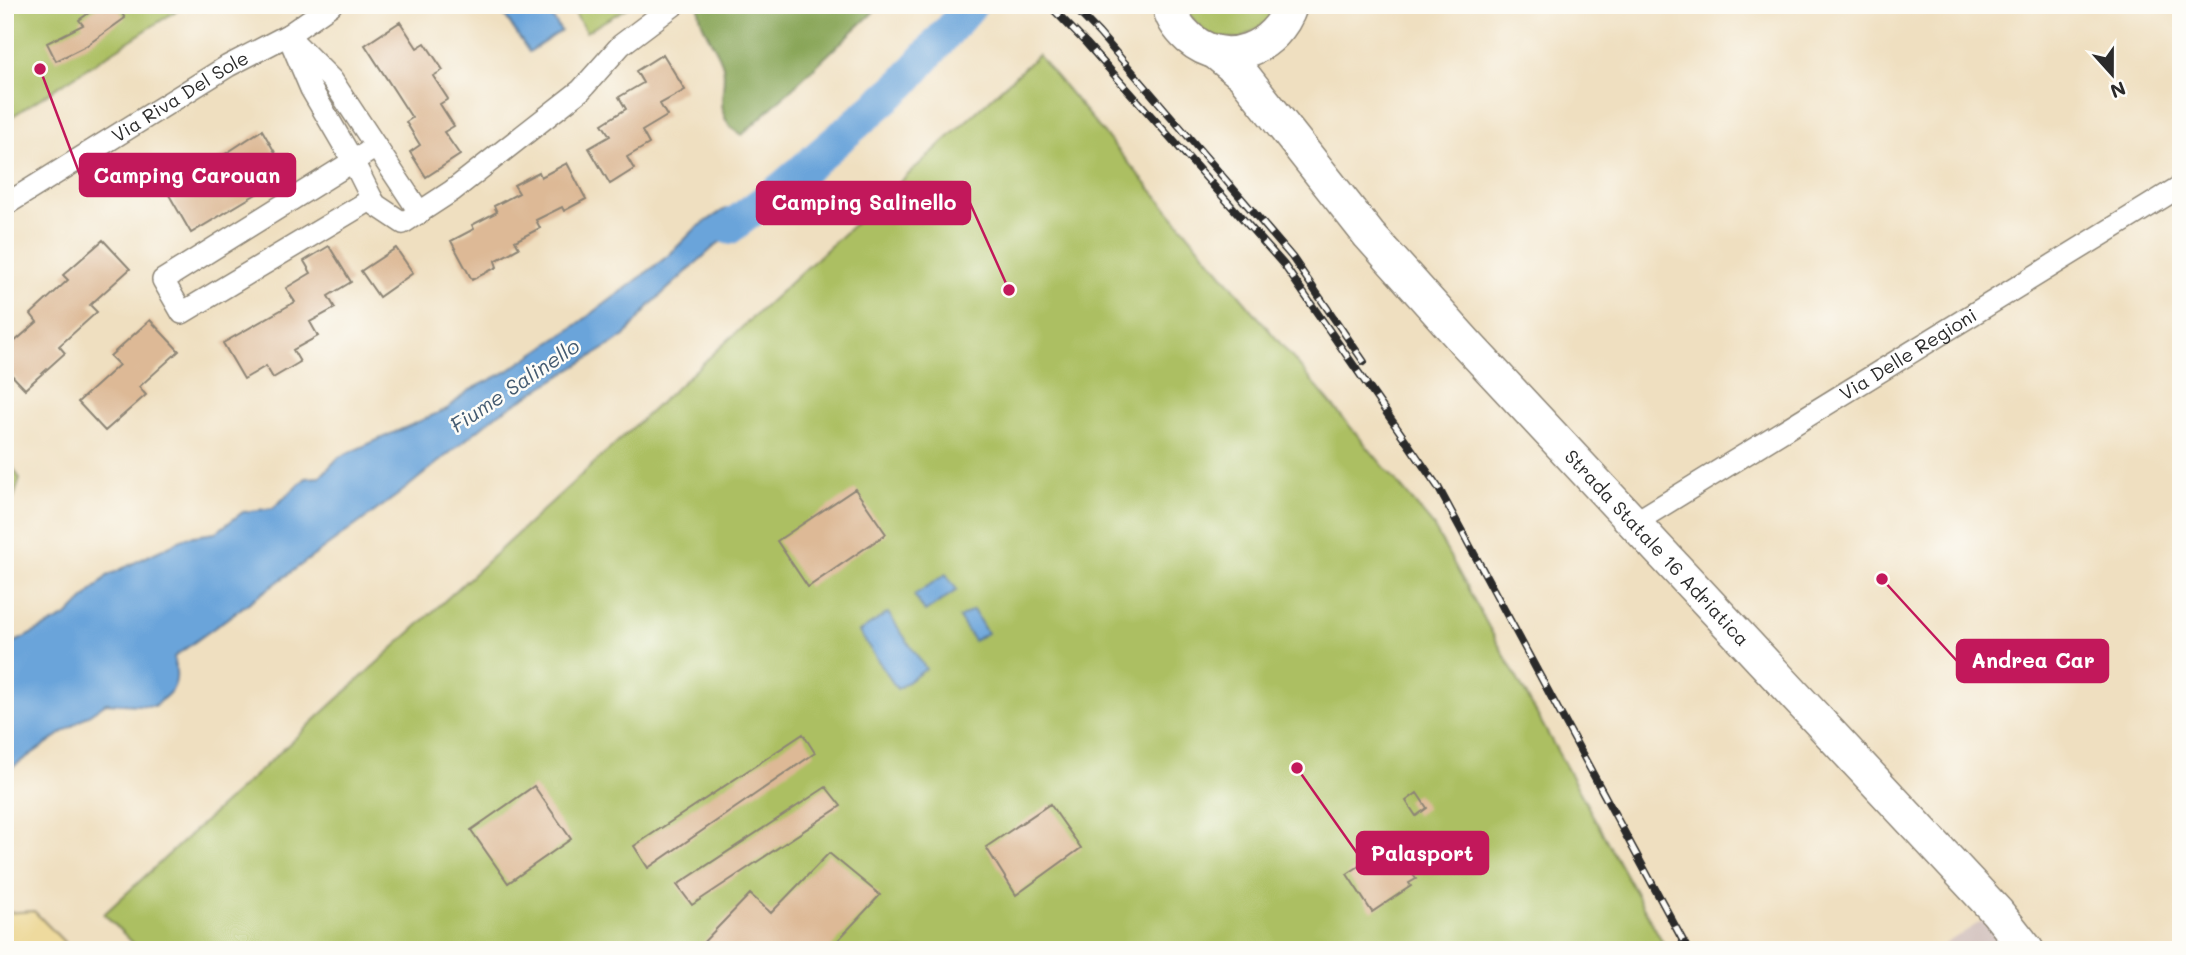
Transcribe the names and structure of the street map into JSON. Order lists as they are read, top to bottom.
{
  "streets": {
    "main road": ["Strada Statale 16 Adriatica"],
    "street": ["Via Riva Del Sole", "Via Delle Regioni"]
  },
  "crossings": [
    ["Via Delle Regioni", "Strada Statale 16 Adriatica"]
  ],
  "water": ["Fiume Salinello"],
  "places": [
    "Camping Carouan",
    "Camping Salinello",
    "Andrea Car",
    "Palasport"
  ],
  "north": "bottom"
}
